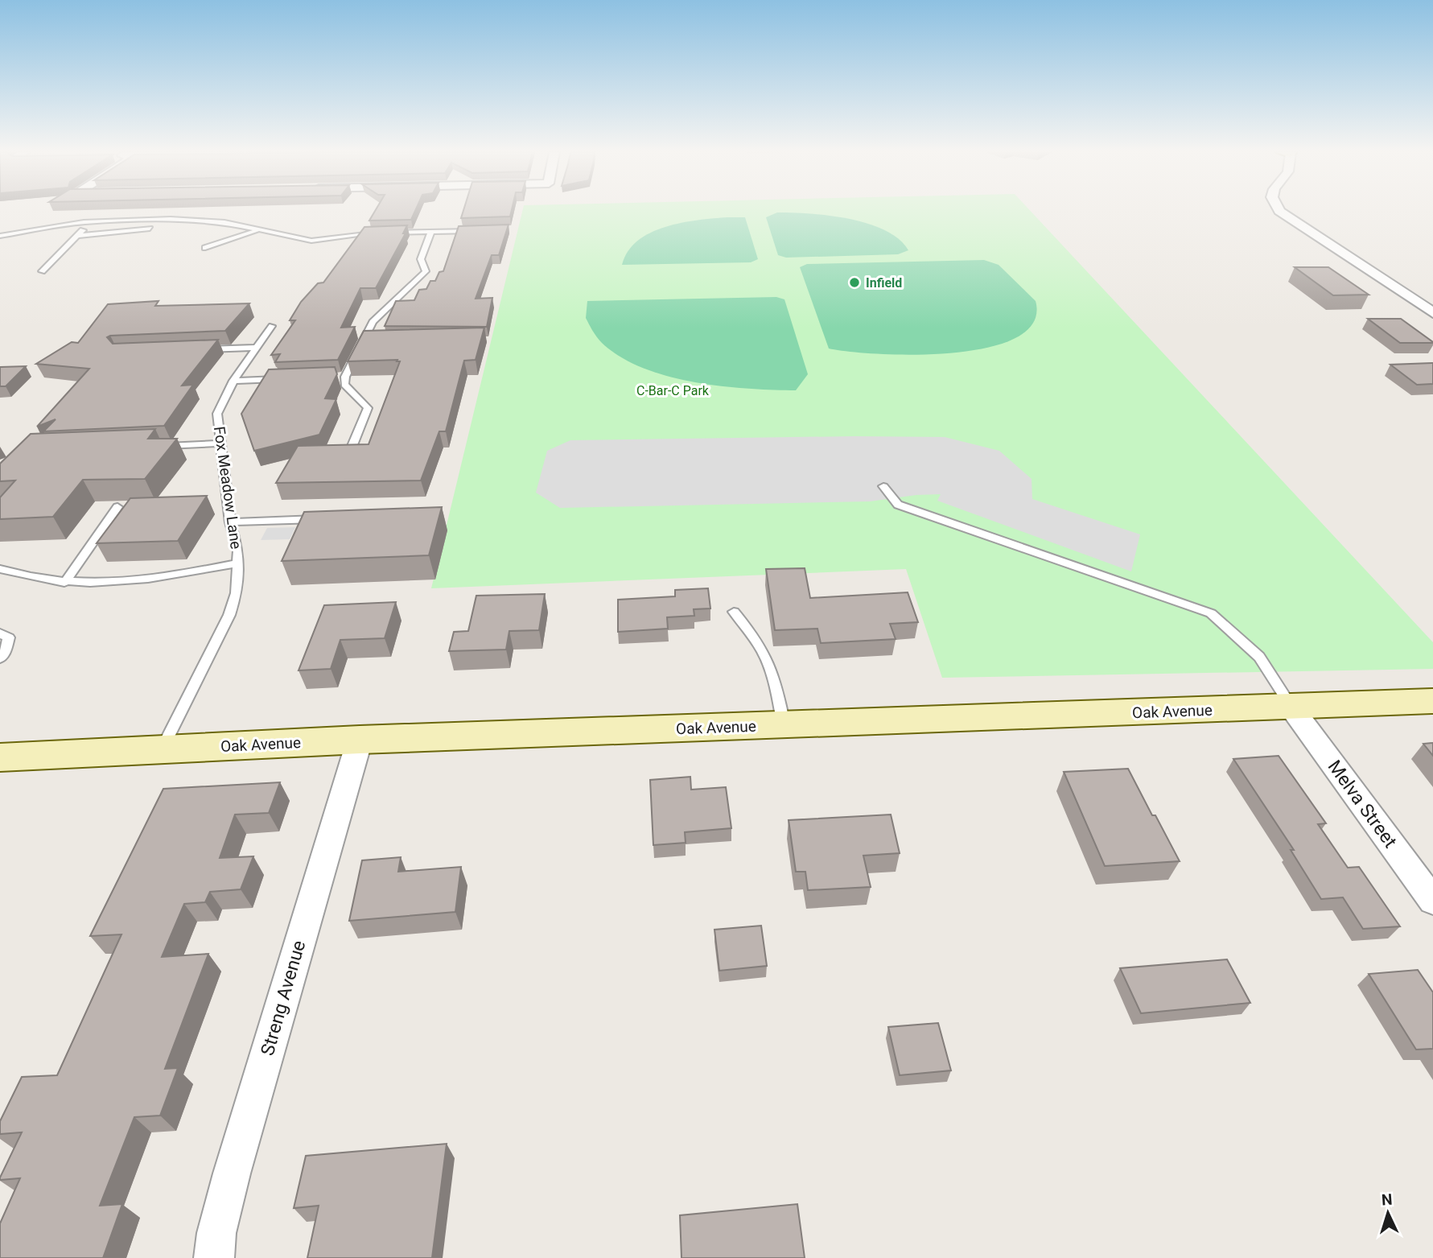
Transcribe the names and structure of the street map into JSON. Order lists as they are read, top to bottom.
{
  "streets": {
    "main road": ["Oak Avenue"],
    "street": ["Melva Street", "Streng Avenue"],
    "lane": ["Fox Meadow Lane"]
  },
  "crossings": [
    ["Fox Meadow Lane", "Oak Avenue"],
    ["Oak Avenue", "Melva Street"],
    ["Oak Avenue", "Streng Avenue"]
  ],
  "parks": ["C-Bar-C Park"],
  "places": ["Infield"],
  "north": "top"
}
